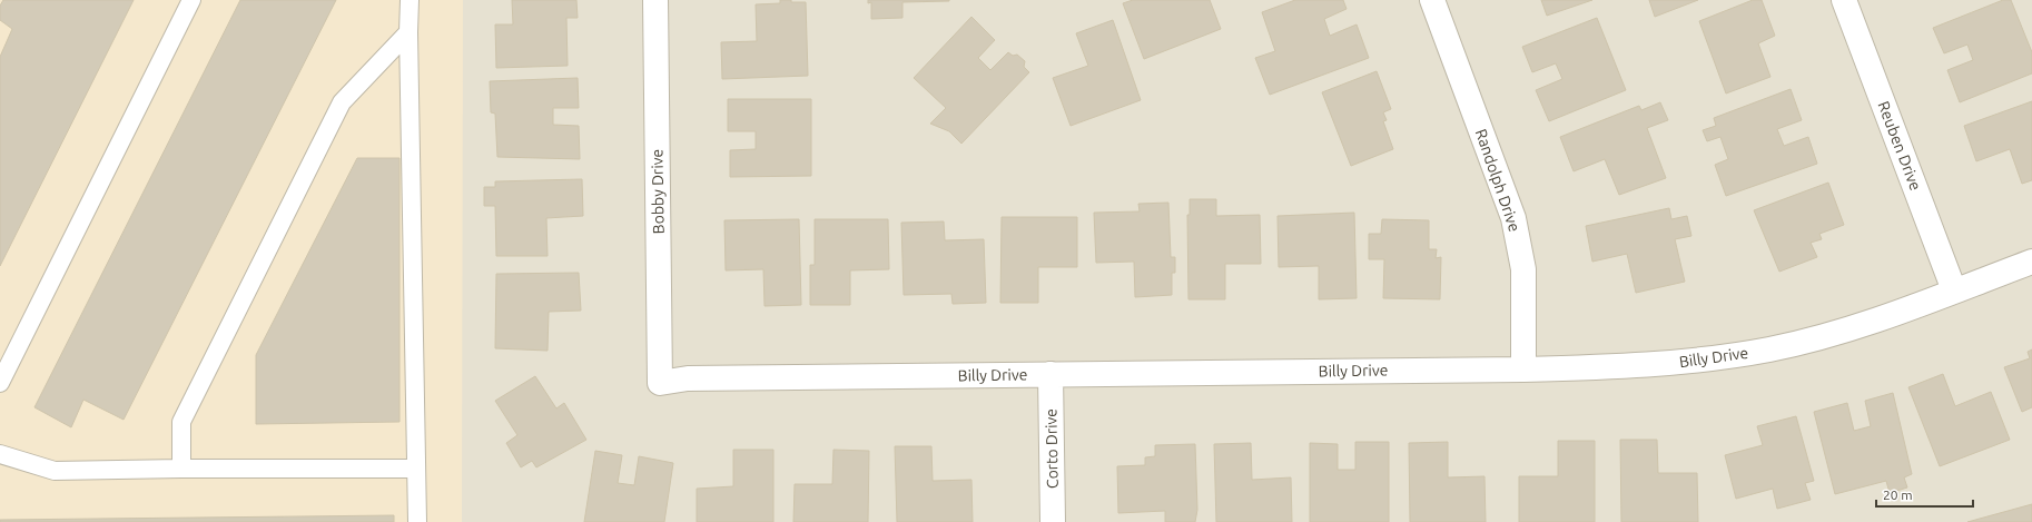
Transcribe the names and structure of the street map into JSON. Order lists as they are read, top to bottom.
{
  "streets": {
    "street": [
      "Reuben Drive",
      "Randolph Drive",
      "Bobby Drive",
      "Billy Drive",
      "Corto Drive"
    ]
  },
  "crossings": [
    ["Reuben Drive", "Billy Drive"],
    ["Randolph Drive", "Billy Drive"],
    ["Bobby Drive", "Billy Drive"],
    ["Billy Drive", "Corto Drive"]
  ],
  "scale_bar": "20 m"
}
